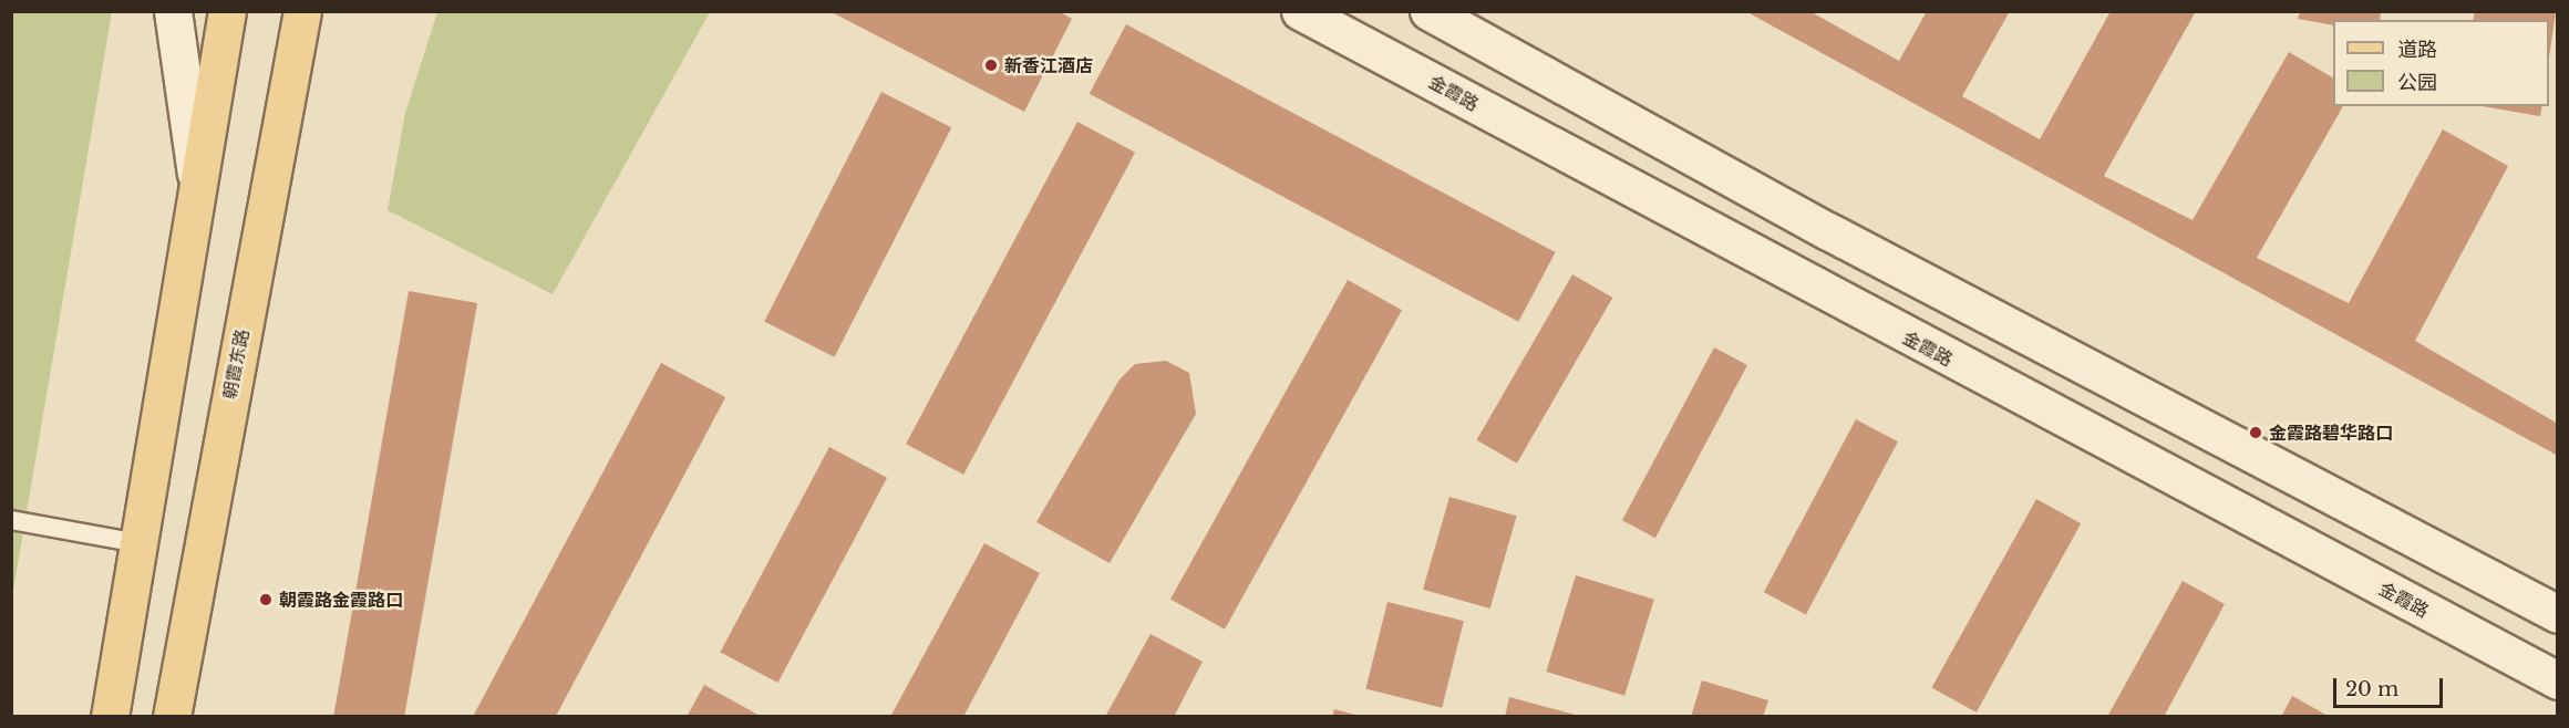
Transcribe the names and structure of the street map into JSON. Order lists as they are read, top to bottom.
{
  "streets": {
    "main road": ["金霞路", "朝霞东路"]
  },
  "places": ["新香江酒店", "金霞路碧华路口", "朝霞路金霞路口"],
  "legend": ["道路", "公园"],
  "scale_bar": "20 m"
}
